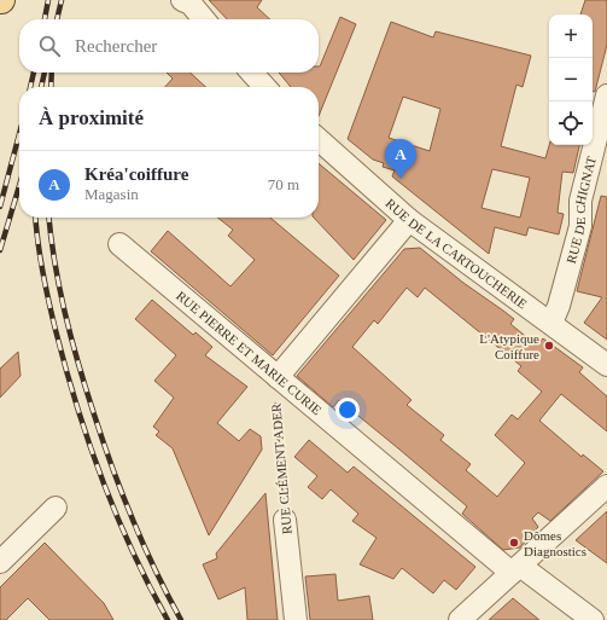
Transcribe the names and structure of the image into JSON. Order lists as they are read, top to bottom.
{
  "streets": {
    "street": [
      "RUE DE CHIGNAT",
      "RUE DE LA CARTOUCHERIE",
      "RUE PIERRE ET MARIE CURIE",
      "RUE CLÉMENT ADER"
    ]
  },
  "crossings": [
    ["RUE DE CHIGNAT", "RUE DE LA CARTOUCHERIE"],
    ["RUE PIERRE ET MARIE CURIE", "RUE CLÉMENT ADER"]
  ],
  "places": ["L'Atypique Coiffure", "Dômes Diagnostics"],
  "page": {
    "map_buttons": ["+", "−"],
    "search": "Rechercher",
    "heading": "À proximité",
    "pins": "A",
    "list": [
      {
        "mark": "A",
        "name": "Kréa'coiffure",
        "note": "Magasin",
        "value": "70 m"
      }
    ]
  }
}
